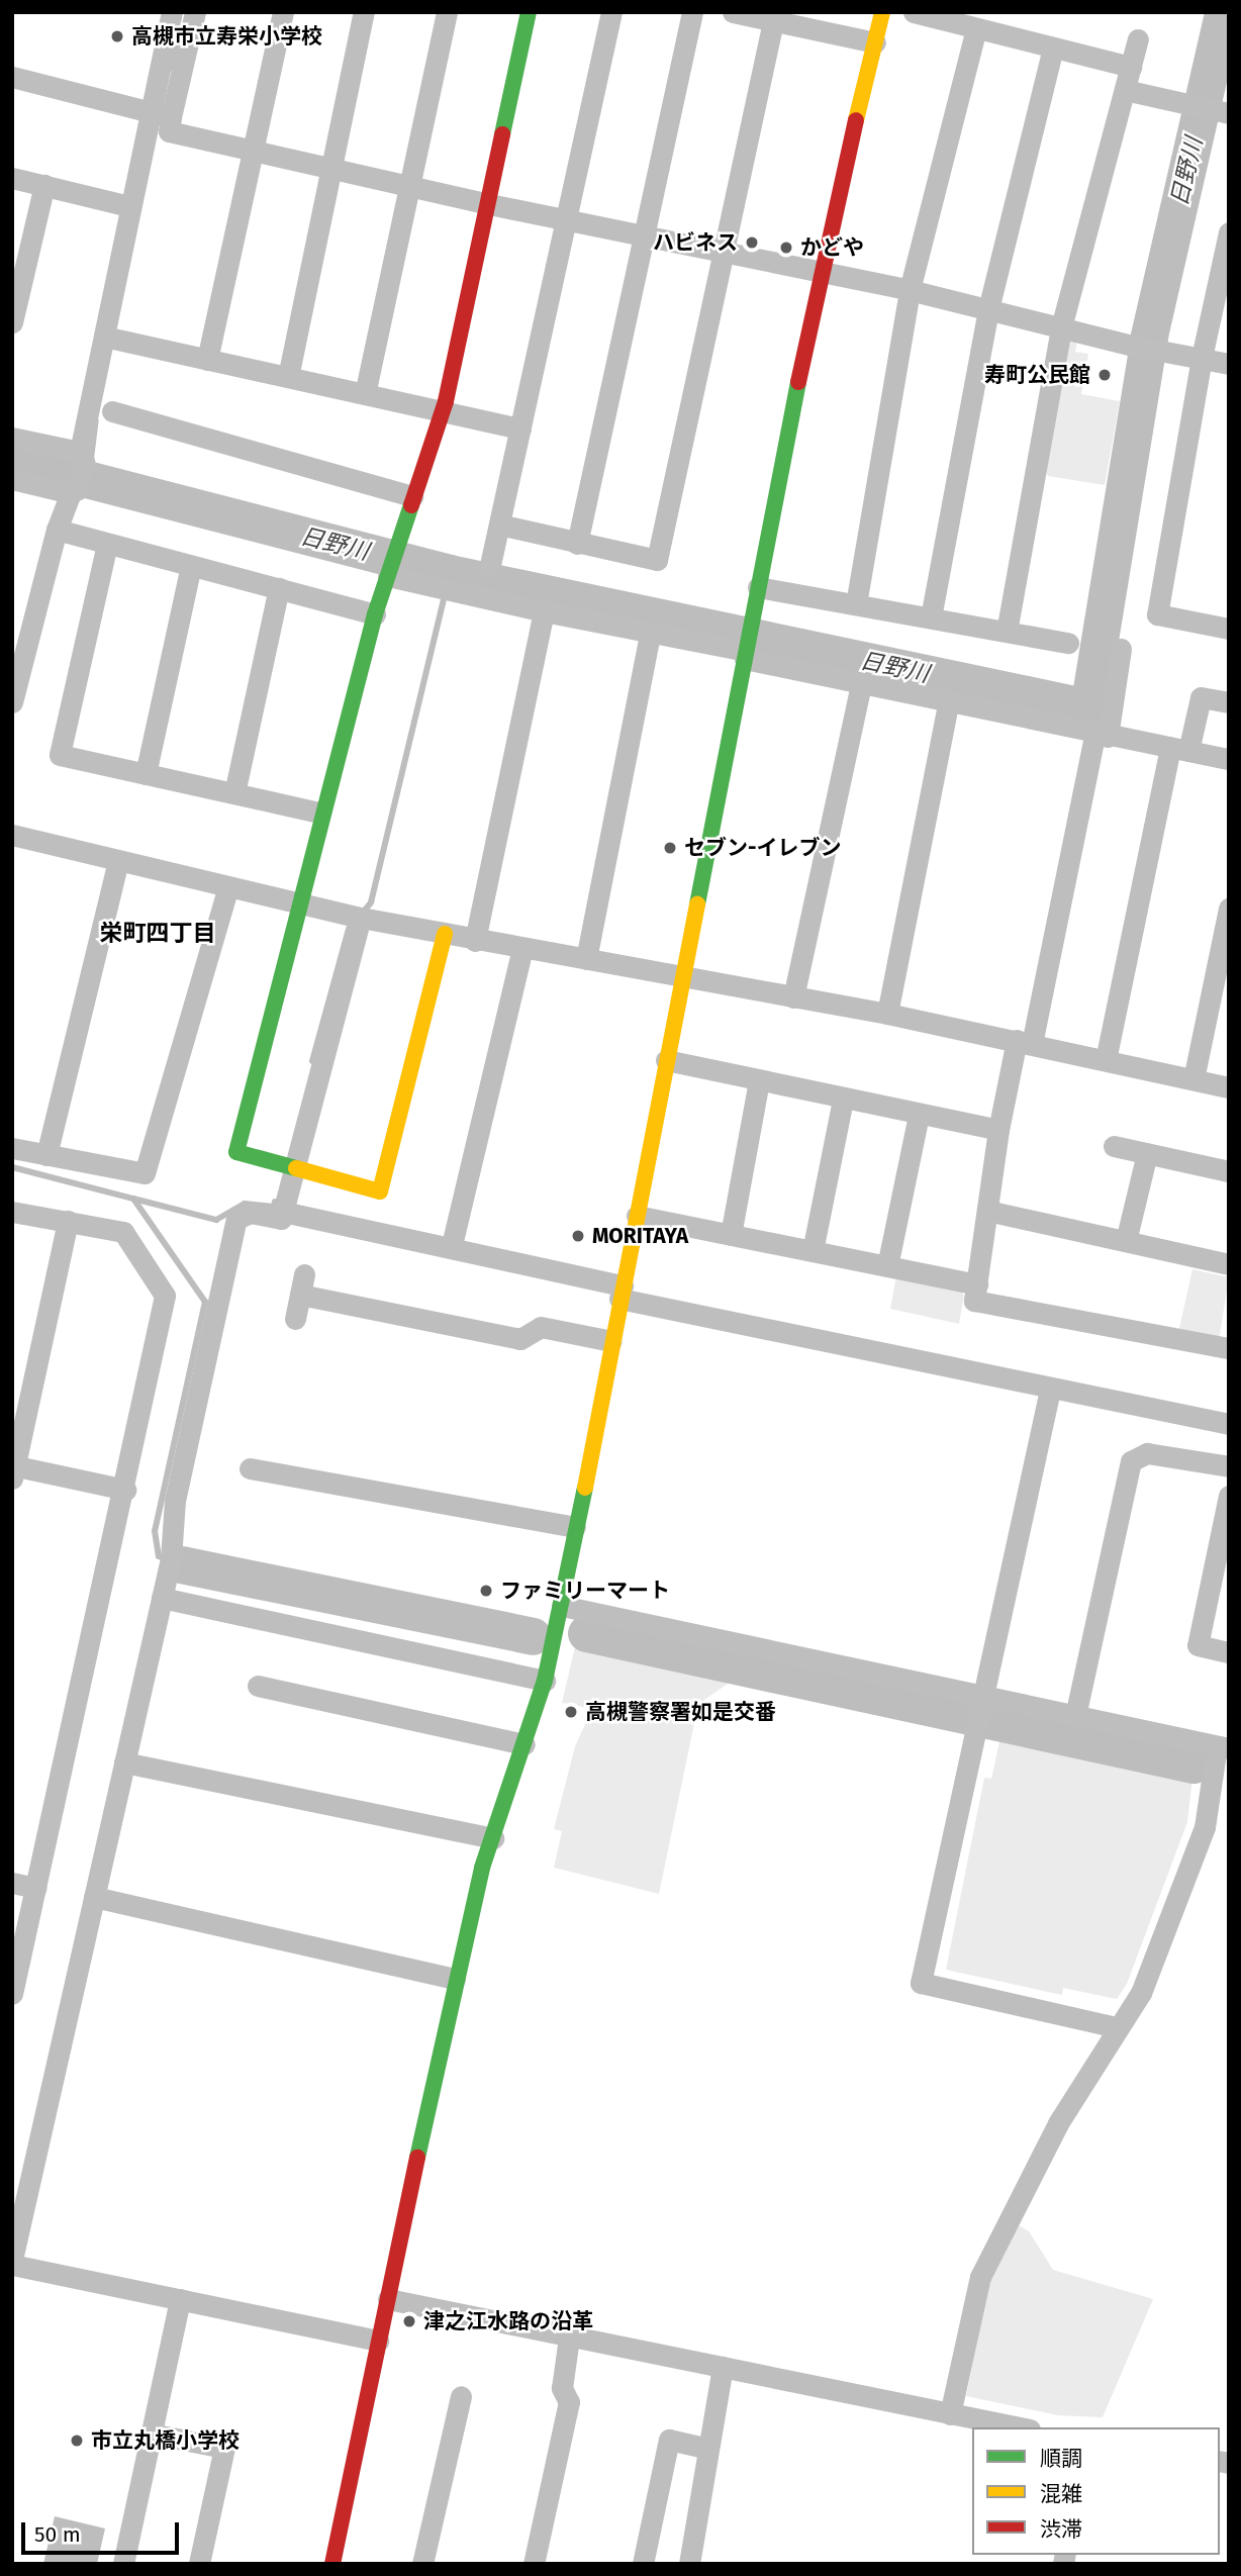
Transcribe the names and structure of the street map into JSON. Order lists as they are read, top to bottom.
{
  "districts": ["栄町四丁目"],
  "water": ["日野川"],
  "places": [
    "高槻市立寿栄小学校",
    "ハビネス",
    "かどや",
    "寿町公民館",
    "セブン-イレブン",
    "MORITAYA",
    "ファミリーマート",
    "高槻警察署如是交番",
    "津之江水路の沿革",
    "市立丸橋小学校"
  ],
  "legend": ["順調", "混雑", "渋滞"],
  "scale_bar": "50 m"
}
